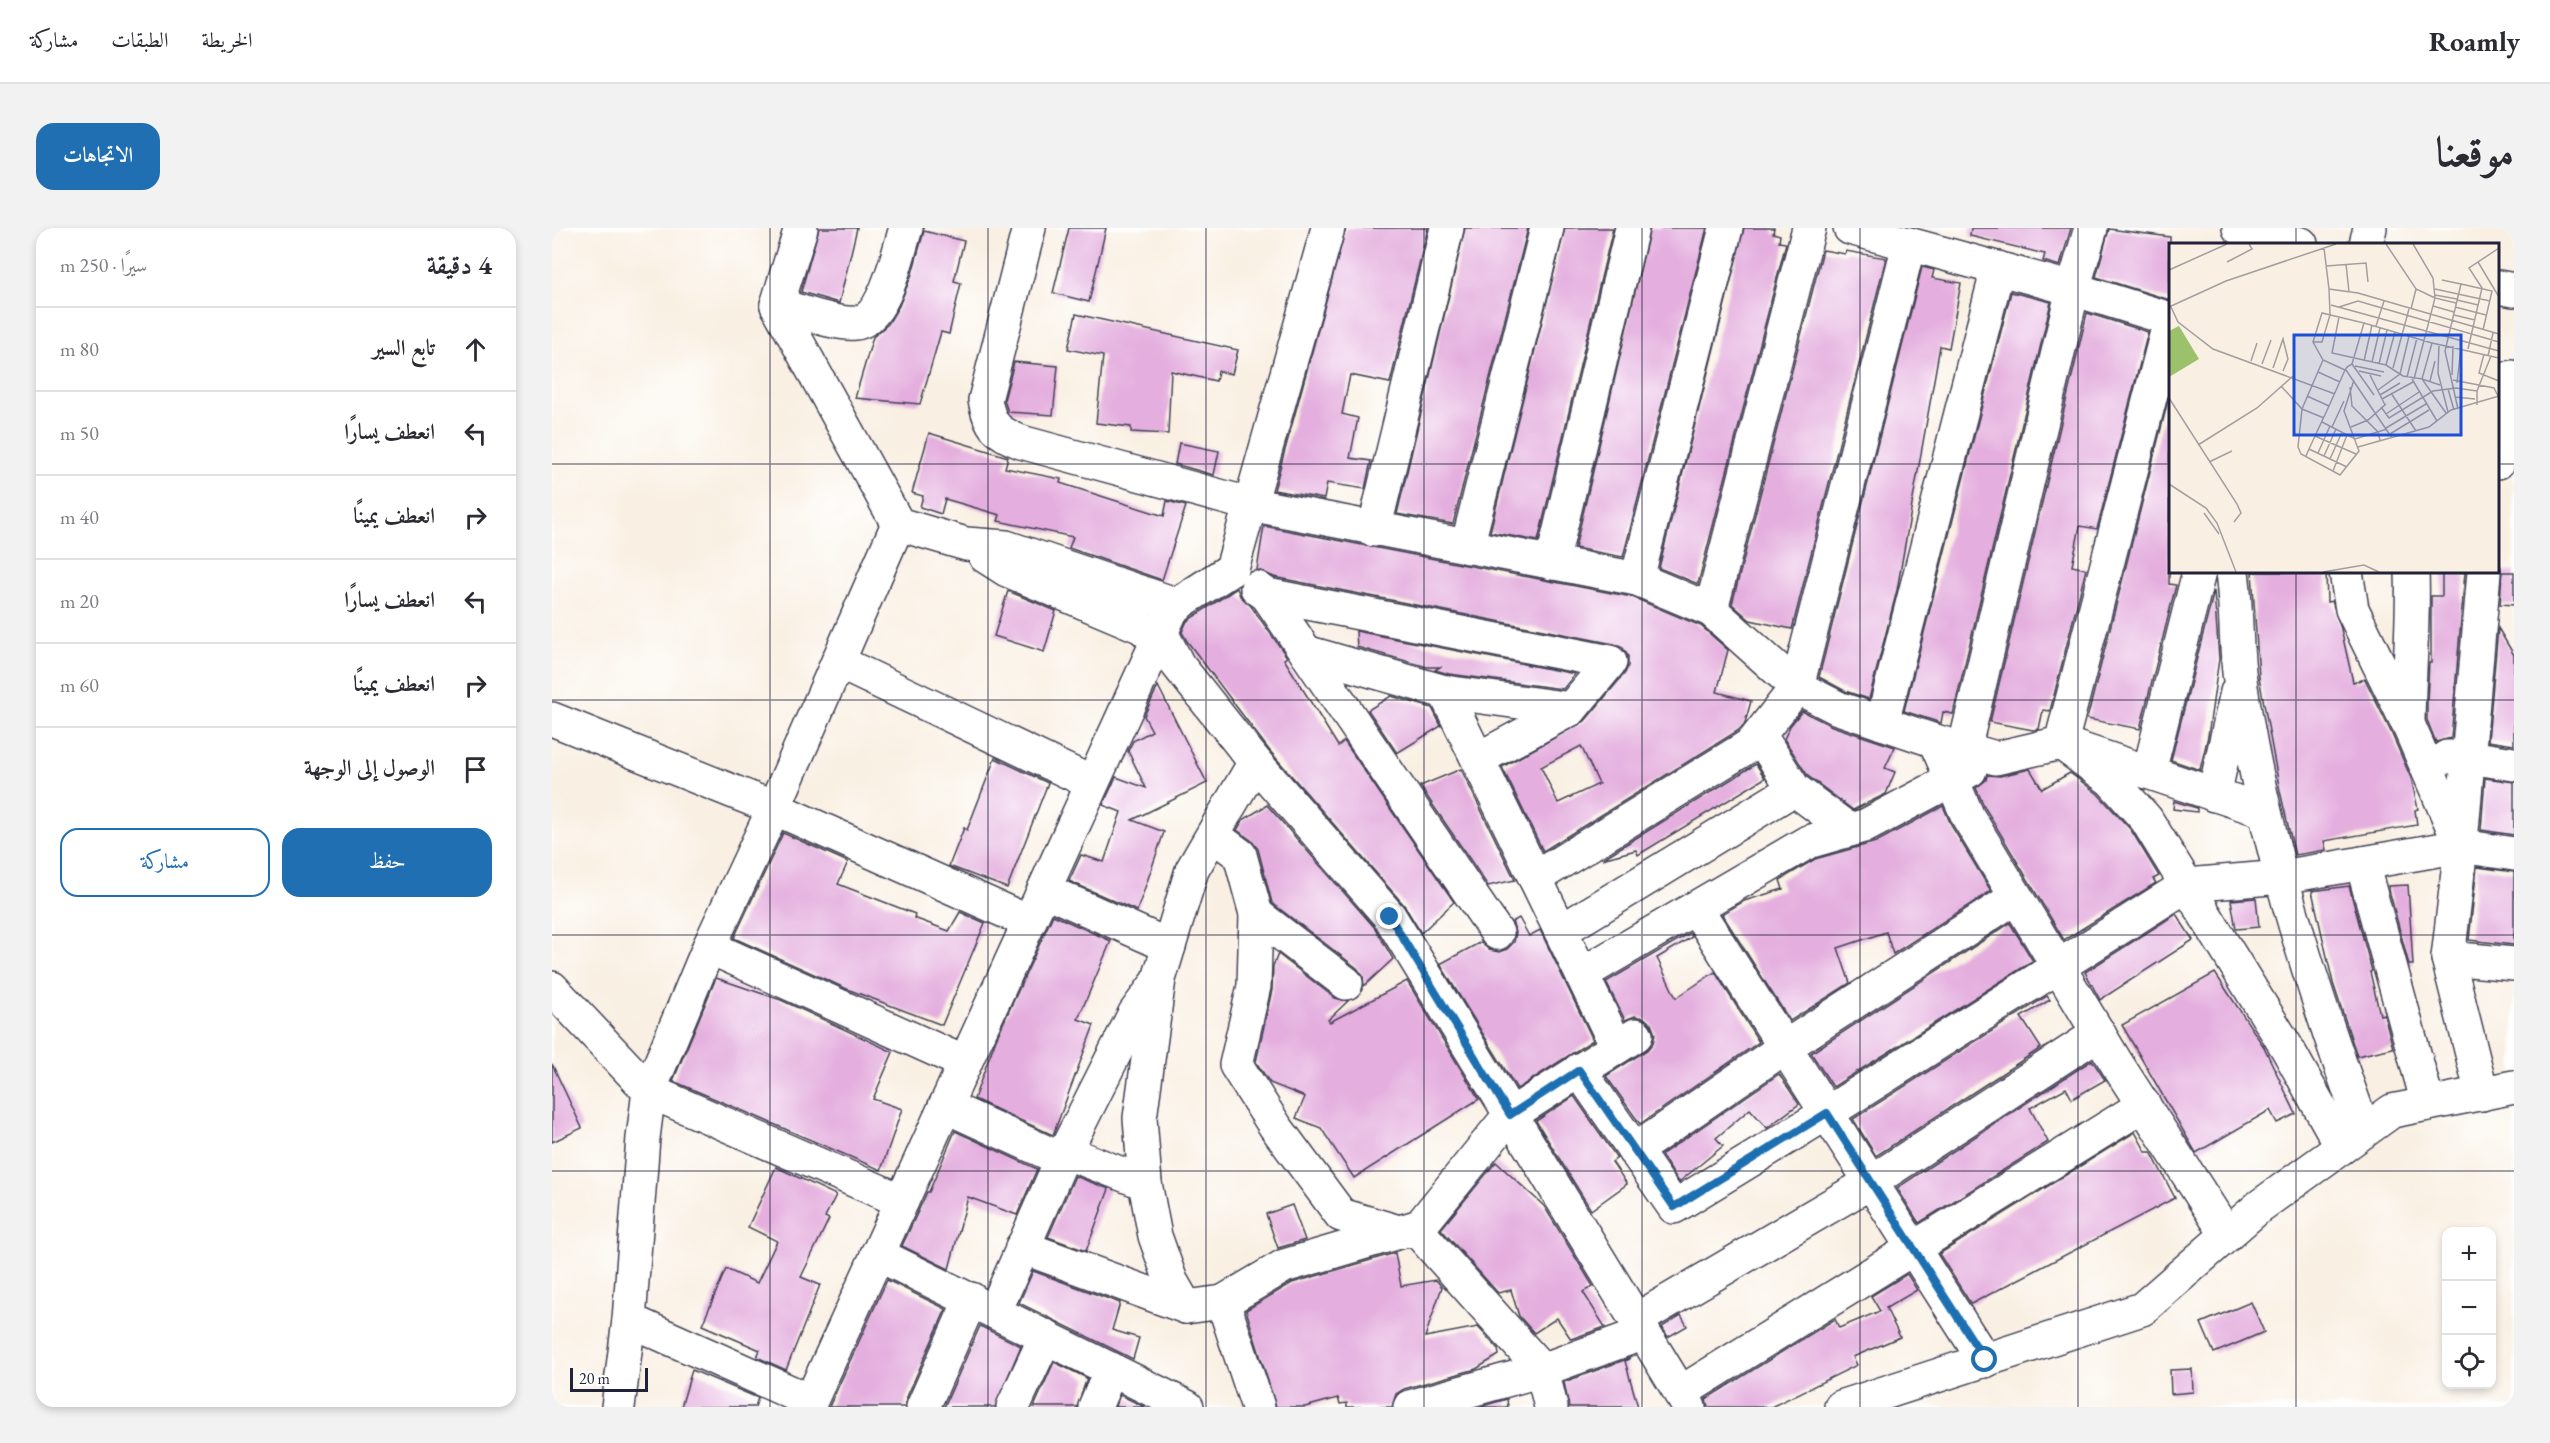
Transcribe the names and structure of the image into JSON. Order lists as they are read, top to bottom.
{
  "scale_bar": "20 m",
  "page": {
    "header": "Roamly",
    "nav": ["الخريطة", "الطبقات", "مشاركة"],
    "title": "موقعنا",
    "buttons": [
      "الاتجاهات",
      ["حفظ", "مشاركة"]
    ],
    "heading": ["4 دقيقة", "سيرًا · 250 m"],
    "list": [
      ["تابع السير", "80 m"],
      ["انعطف يسارًا", "50 m"],
      ["انعطف يمينًا", "40 m"],
      ["انعطف يسارًا", "20 m"],
      ["انعطف يمينًا", "60 m"],
      "الوصول إلى الوجهة"
    ],
    "map_buttons": ["+", "−"],
    "scale": "20 m"
  }
}
